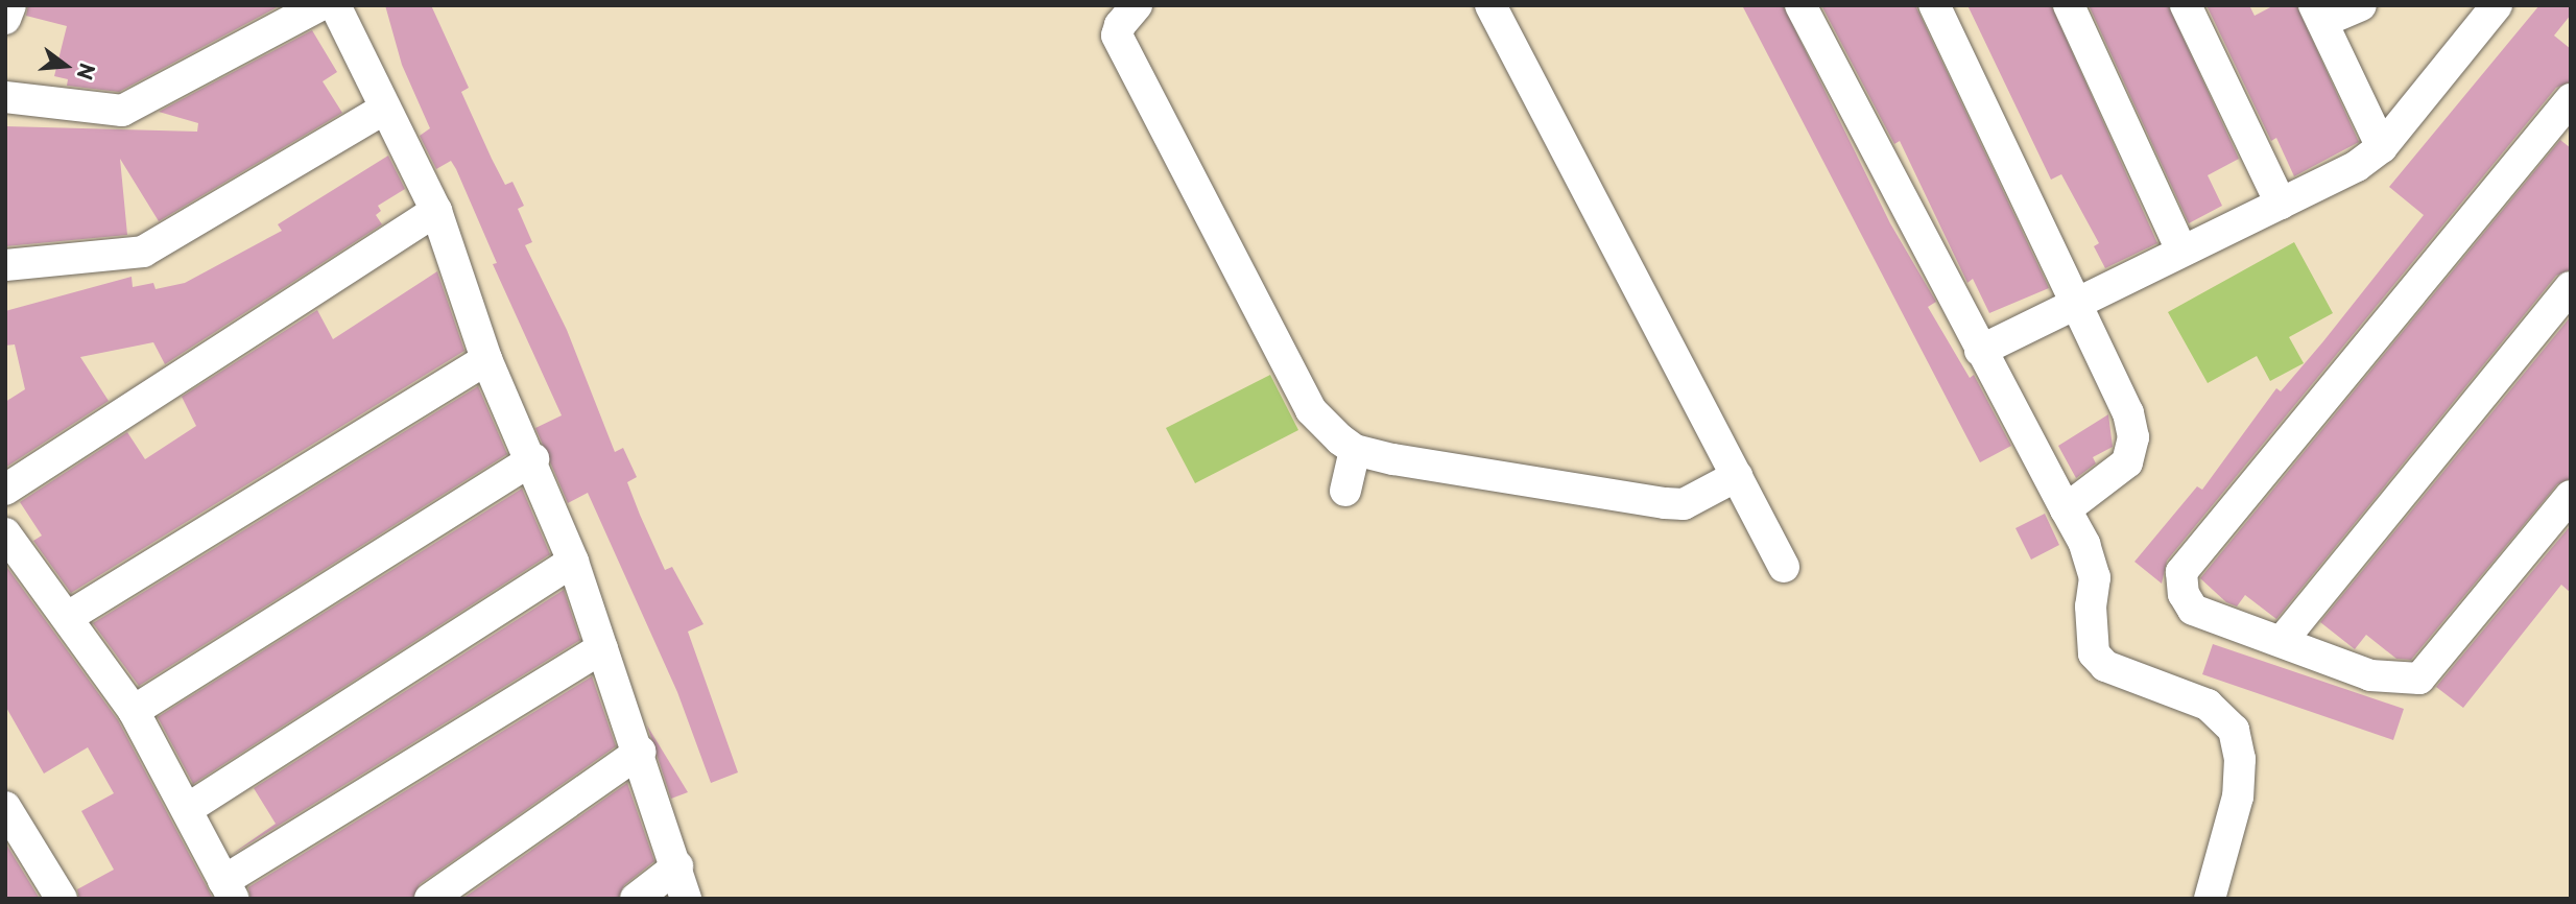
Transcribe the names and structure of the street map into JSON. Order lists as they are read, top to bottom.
{
  "north": "right"
}
